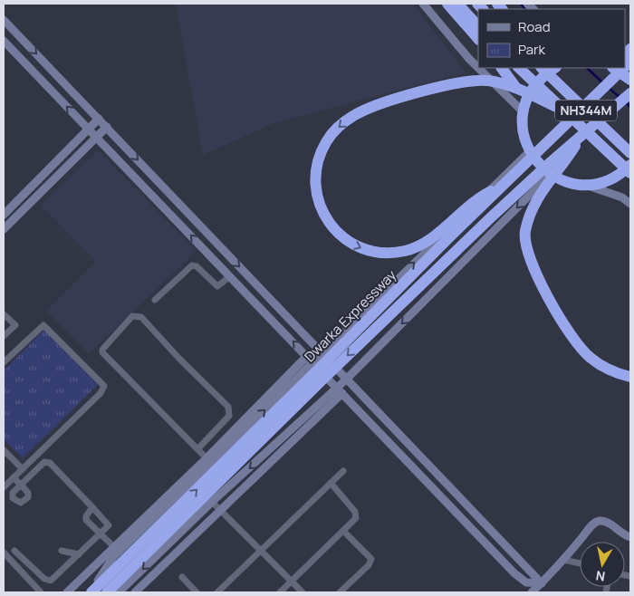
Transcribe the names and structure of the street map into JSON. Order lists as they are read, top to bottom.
{
  "streets": {
    "highway": ["NH344M", "Dwarka Expressway"]
  },
  "legend": ["Road", "Park"],
  "north": "bottom"
}
